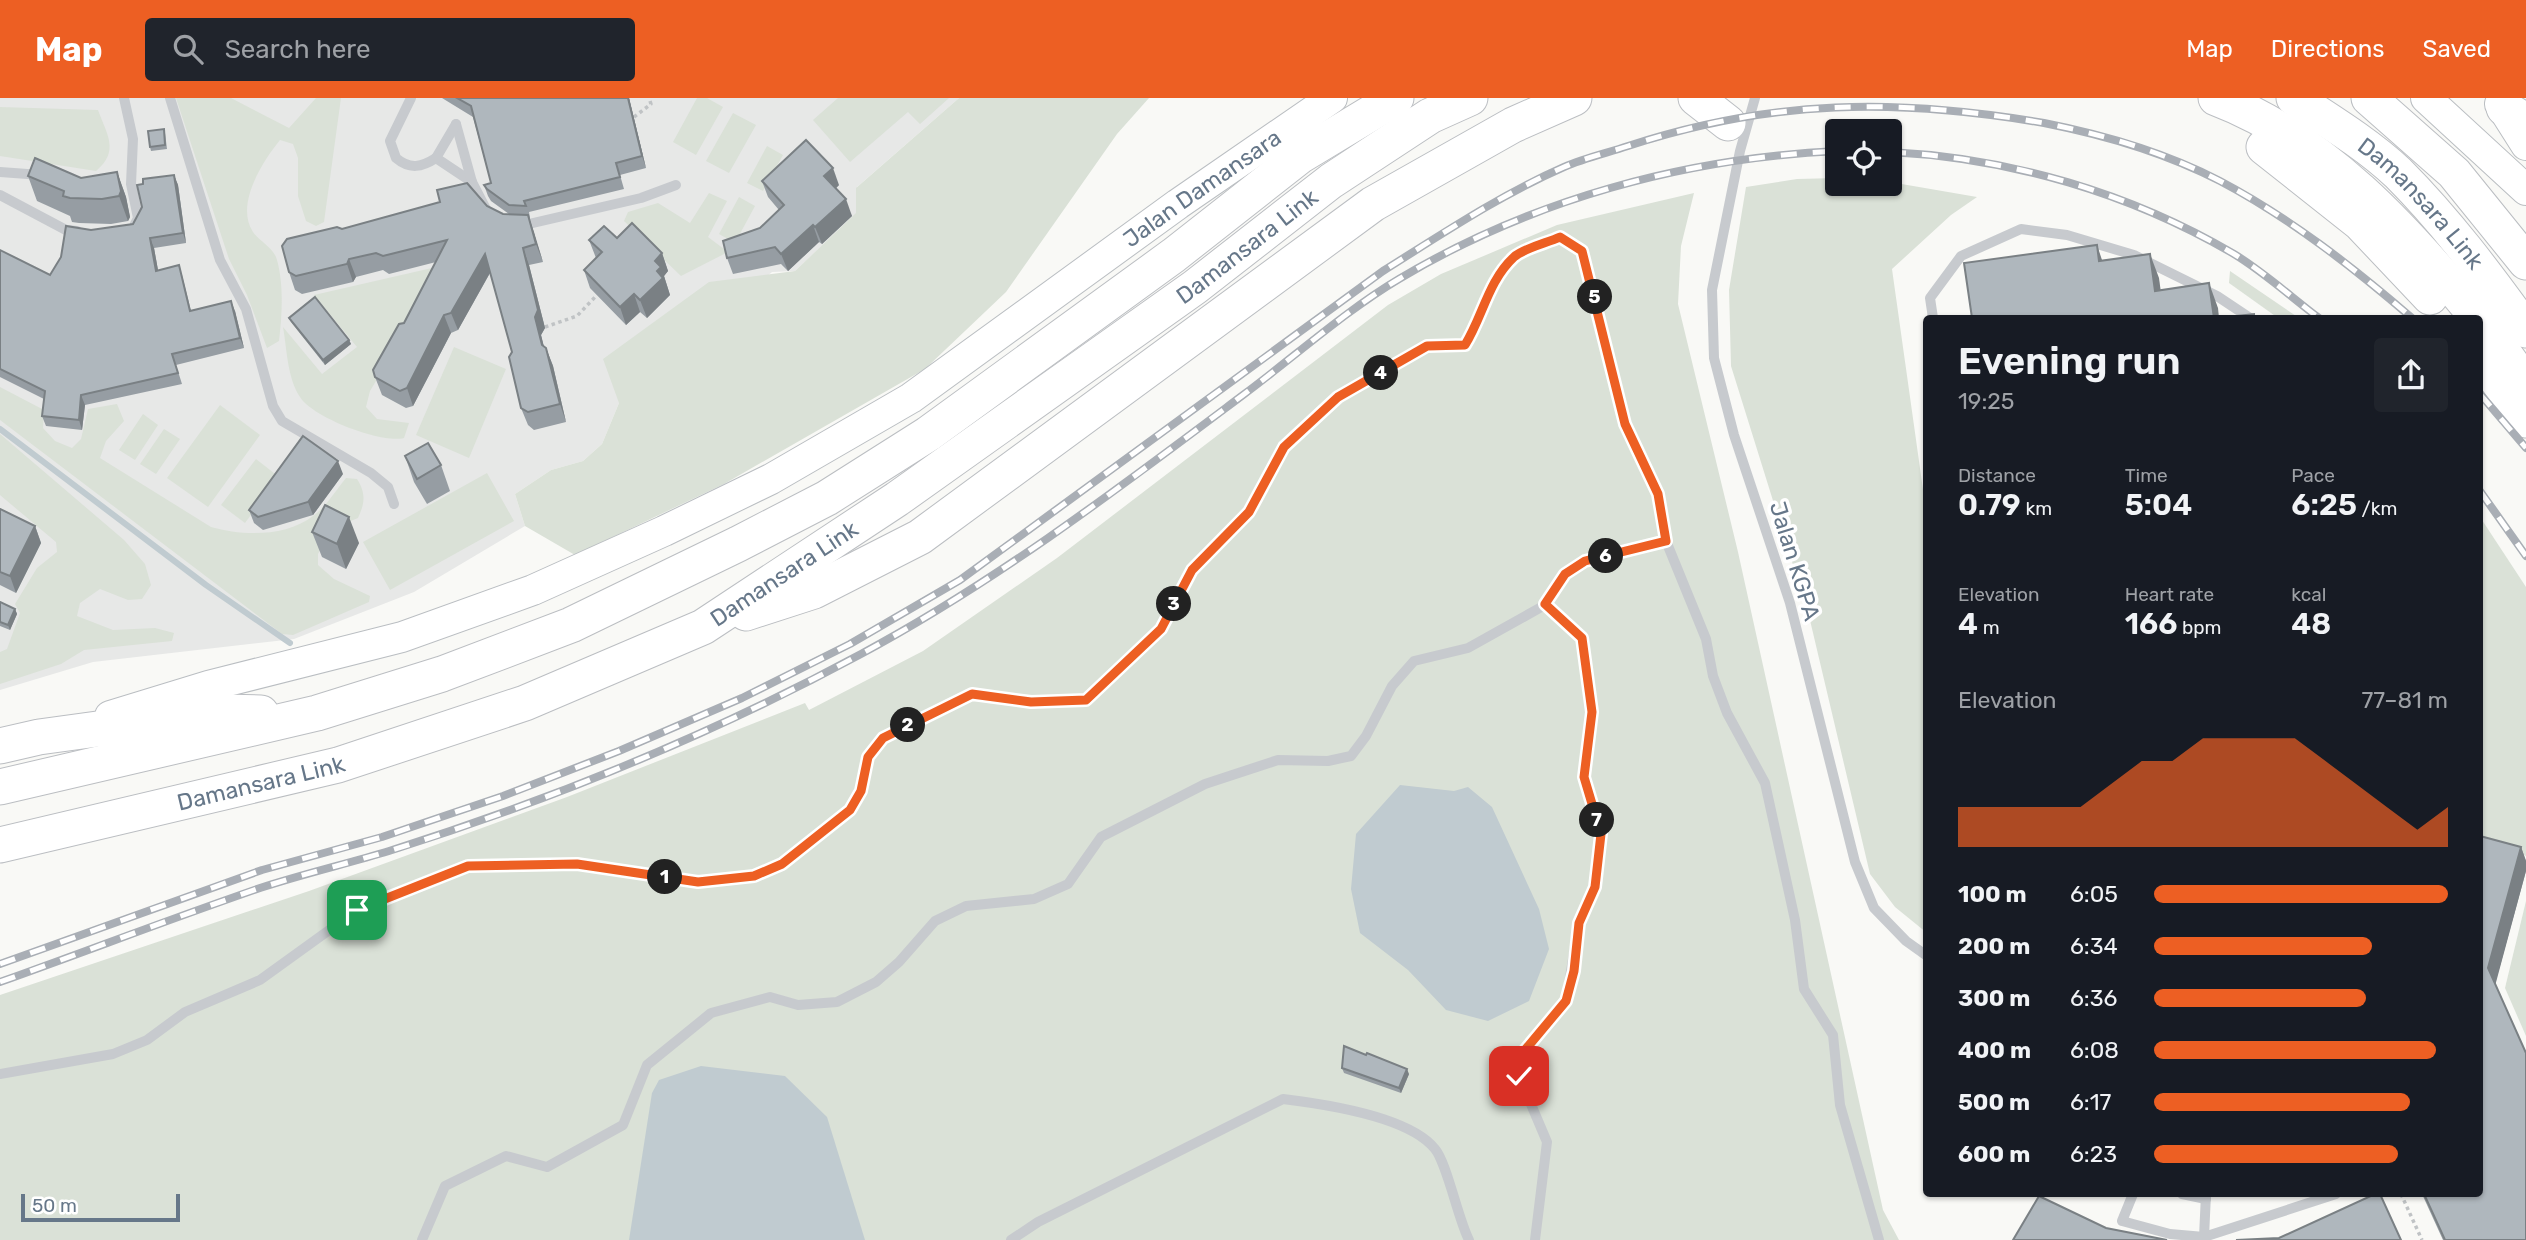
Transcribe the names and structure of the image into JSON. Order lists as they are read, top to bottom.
{
  "streets": {
    "highway": ["Damansara Link"],
    "main road": ["Jalan Damansara"],
    "lane": ["Jalan KGPA"]
  },
  "scale_bar": "50 m",
  "page": {
    "header": "Map",
    "search": "Search here",
    "nav": ["Map", "Directions", "Saved"],
    "pins": [
      "5",
      "4",
      "6",
      "3",
      "2",
      "7",
      "1"
    ],
    "heading": ["Evening run", "19:25"],
    "stats": [
      ["Distance", "0.79 km"],
      ["Time", "5:04"],
      ["Pace", "6:25 /km"],
      ["Elevation", "4 m"],
      ["Heart rate", "166 bpm"],
      ["kcal", "48"]
    ],
    "chart": ["Elevation", "77–81 m"],
    "list": [
      {
        "name": "100 m",
        "note": "6:05"
      },
      {
        "name": "200 m",
        "note": "6:34"
      },
      {
        "name": "300 m",
        "note": "6:36"
      },
      {
        "name": "400 m",
        "note": "6:08"
      },
      {
        "name": "500 m",
        "note": "6:17"
      },
      {
        "name": "600 m",
        "note": "6:23"
      }
    ],
    "scale": "50 m"
  }
}
